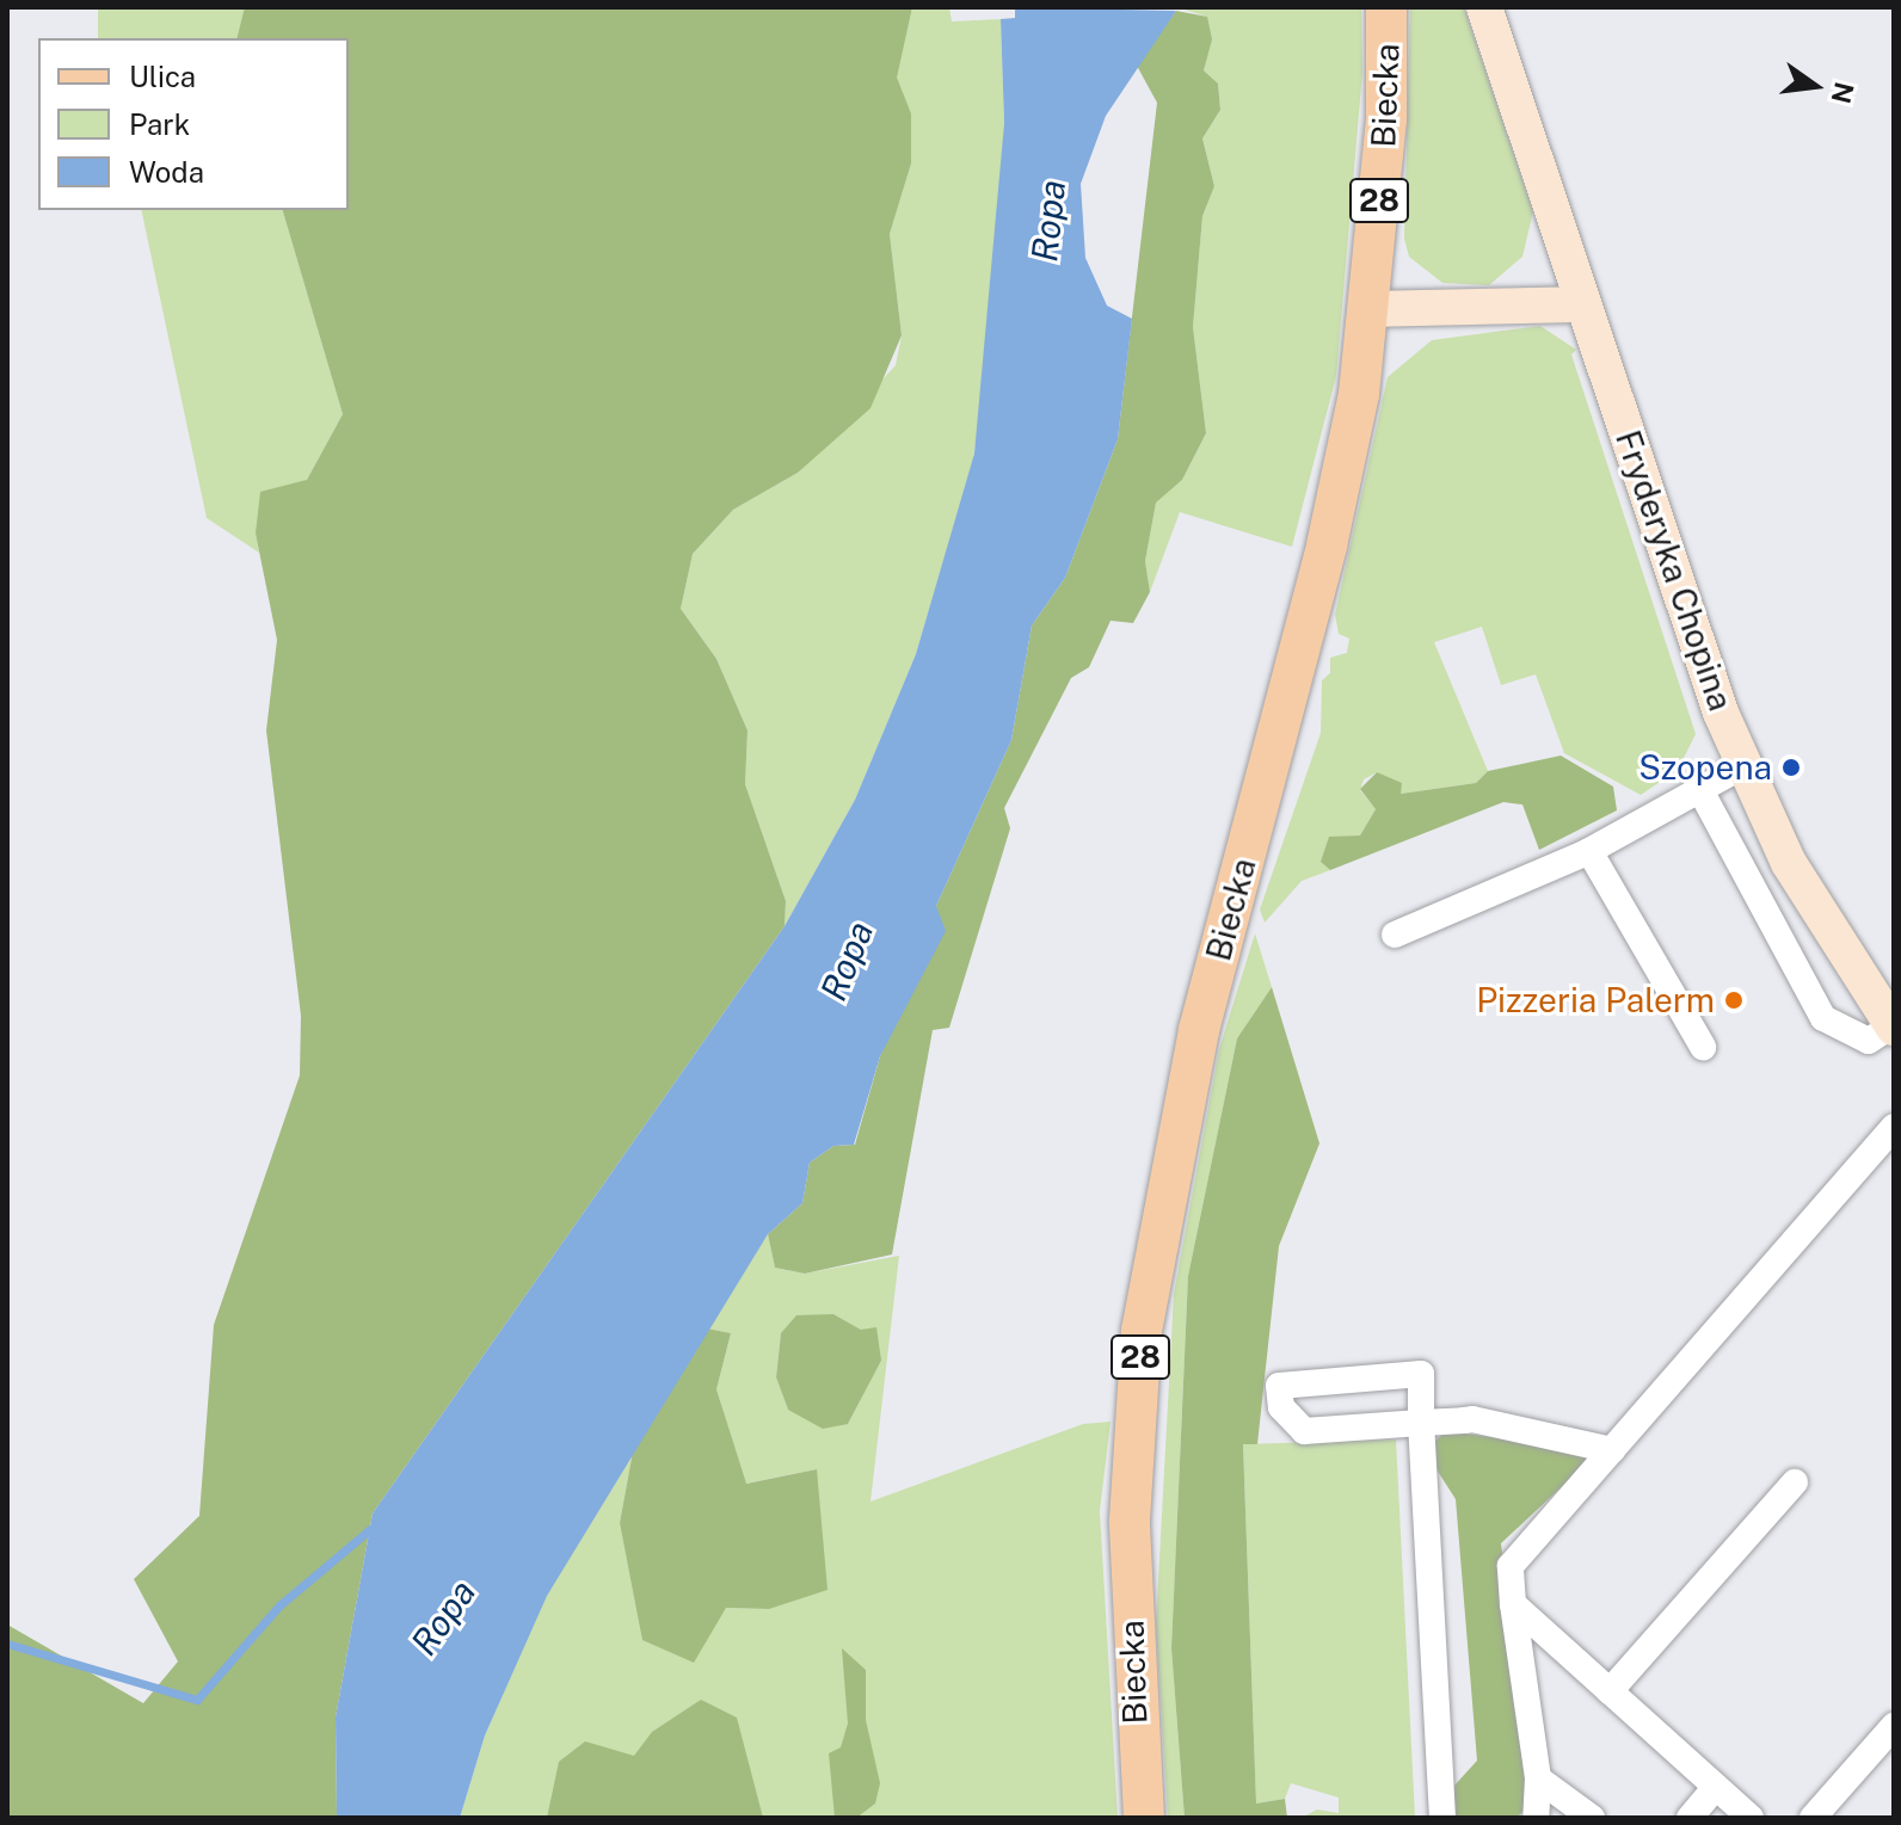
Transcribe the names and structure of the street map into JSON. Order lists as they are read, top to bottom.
{
  "streets": {
    "main road": ["Biecka", "28"],
    "street": ["Fryderyka Chopina"]
  },
  "water": ["Ropa"],
  "places": ["Szopena", "Pizzeria Palerm"],
  "legend": ["Ulica", "Park", "Woda"],
  "north": "right"
}
